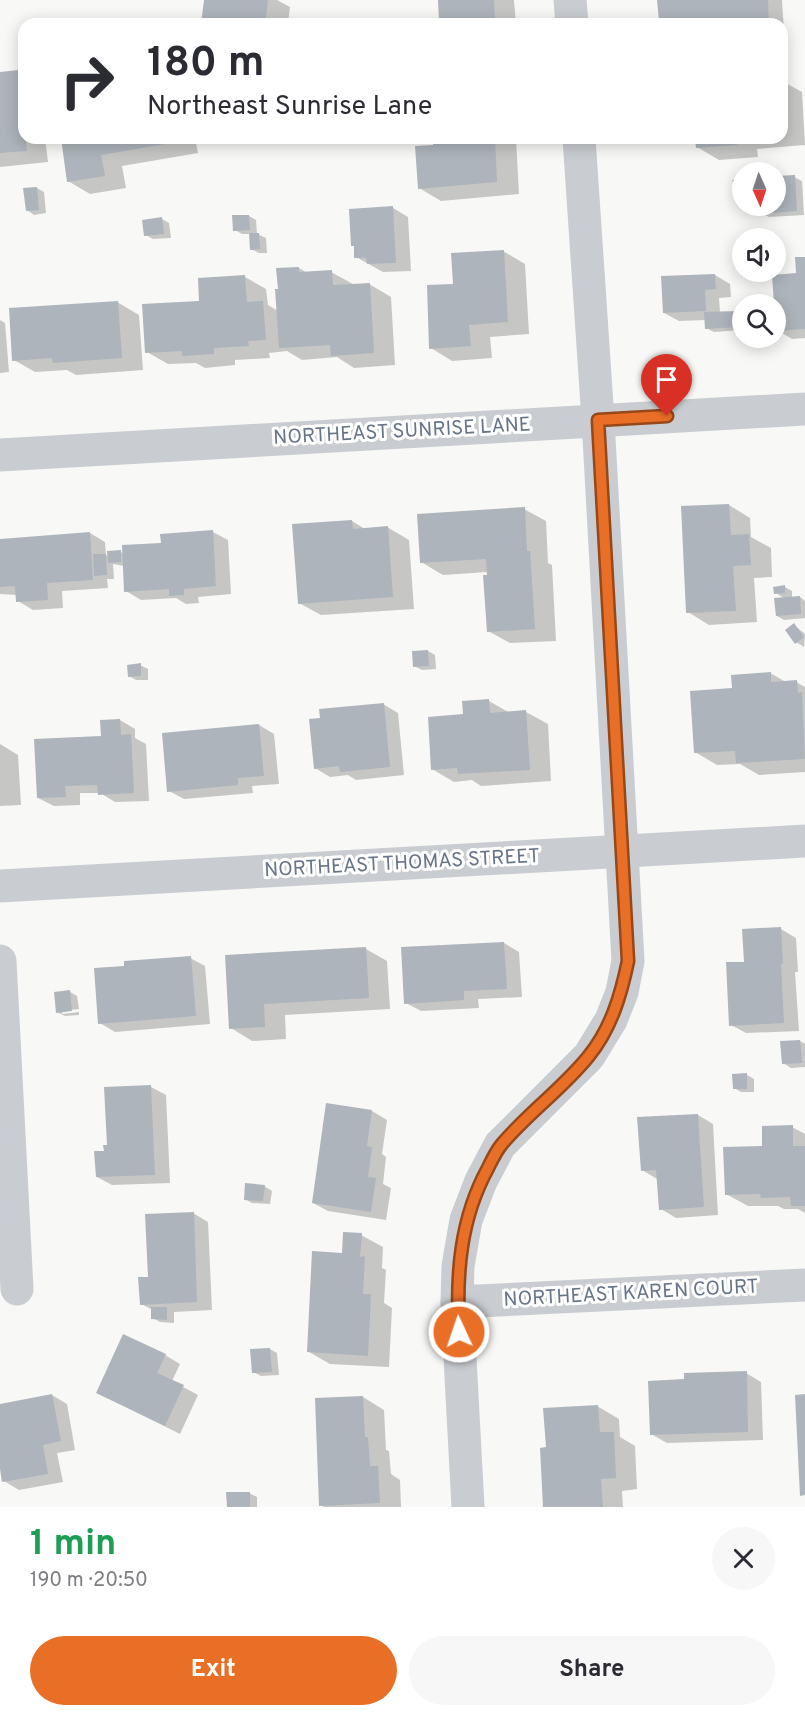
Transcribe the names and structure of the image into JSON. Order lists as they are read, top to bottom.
{
  "streets": {
    "street": ["NORTHEAST SUNRISE LANE", "NORTHEAST THOMAS STREET", "NORTHEAST KAREN COURT"]
  },
  "north": "bottom",
  "page": {
    "turn": ["180 m", "Northeast Sunrise Lane"],
    "heading": ["1 min", "190 m · 20:50"],
    "buttons": ["Exit", "Share"]
  }
}
